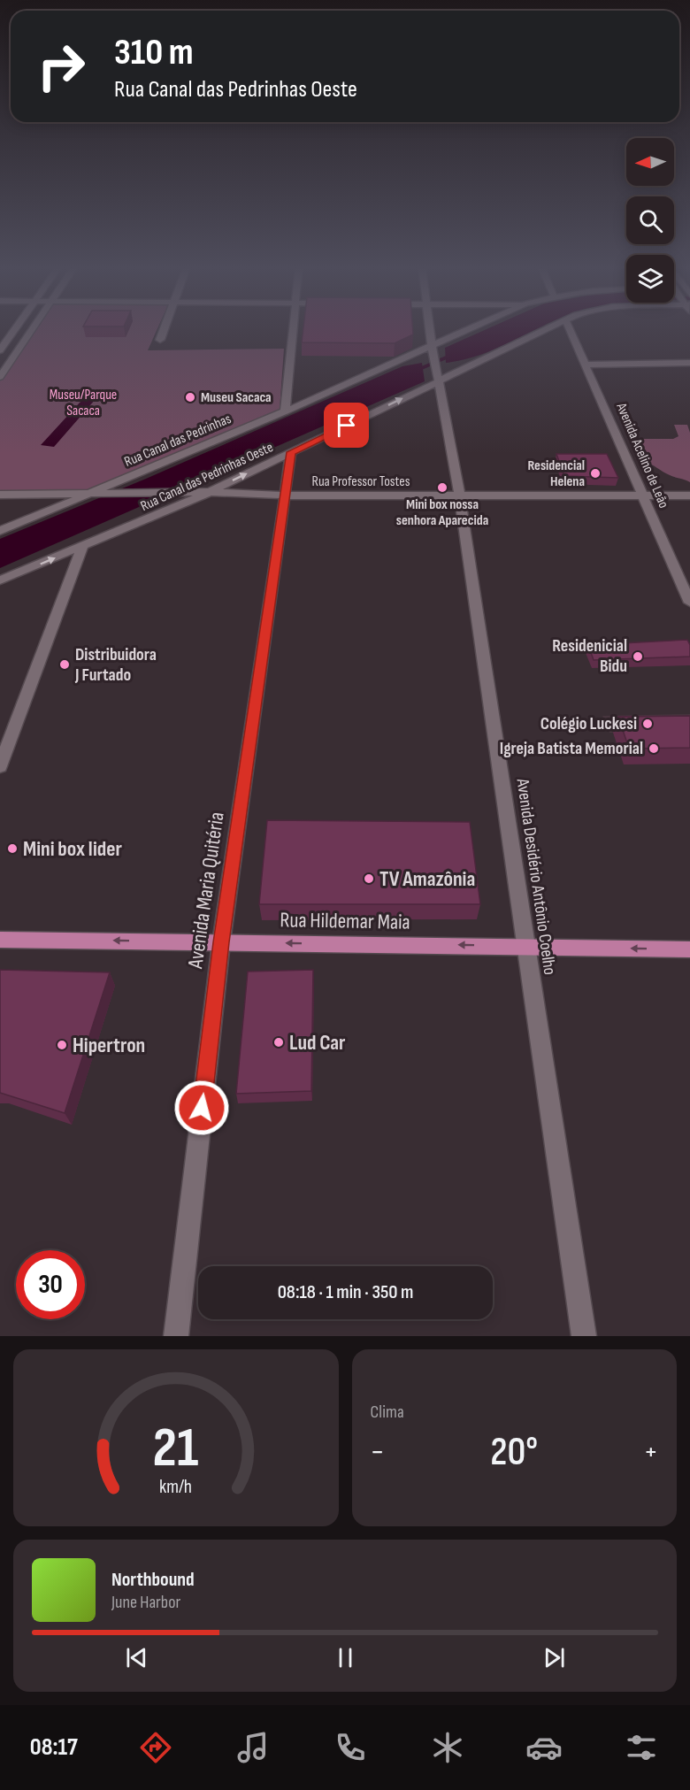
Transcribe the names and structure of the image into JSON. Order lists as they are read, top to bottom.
{
  "streets": {
    "main road": ["Rua Hildemar Maia"],
    "street": [
      "Rua Canal das Pedrinhas",
      "Avenida Acelino de Leão",
      "Rua Canal das Pedrinhas Oeste",
      "Rua Professor Tostes",
      "Avenida Desidério Antônio Coelho",
      "Avenida Maria Quitéria"
    ]
  },
  "crossings": [
    ["Rua Canal das Pedrinhas", "Rua Professor Tostes"],
    ["Rua Canal das Pedrinhas", "Avenida Desidério Antônio Coelho"],
    ["Avenida Acelino de Leão", "Rua Professor Tostes"],
    ["Rua Canal das Pedrinhas Oeste", "Rua Professor Tostes"],
    ["Rua Canal das Pedrinhas Oeste", "Avenida Desidério Antônio Coelho"],
    ["Rua Canal das Pedrinhas Oeste", "Avenida Maria Quitéria"],
    ["Rua Professor Tostes", "Avenida Desidério Antônio Coelho"],
    ["Rua Professor Tostes", "Avenida Maria Quitéria"],
    ["Avenida Desidério Antônio Coelho", "Rua Hildemar Maia"],
    ["Avenida Maria Quitéria", "Rua Hildemar Maia"]
  ],
  "one_way": ["Rua Canal das Pedrinhas Oeste", "Rua Hildemar Maia"],
  "parks": ["Museu/Parque Sacaca"],
  "places": [
    "Museu Sacaca",
    "Residencial Helena",
    "Mini box nossa senhora Aparecida",
    "Residenicial Bidu",
    "Distribuidora J Furtado",
    "Colégio Luckesi",
    "Igreja Batista Memorial",
    "Mini box lider",
    "TV Amazônia",
    "Lud Car",
    "Hipertron"
  ],
  "north": "left",
  "page": {
    "turn": ["310 m", "Rua Canal das Pedrinhas Oeste"],
    "limit": "30",
    "trip": "08:18 · 1 min · 350 m",
    "tile": "Clima",
    "heat": ["−", "20°", "+"],
    "song": ["Northbound", "June Harbor"],
    "tabs": "08:17",
    "gauge": ["21", "km/h"]
  }
}
